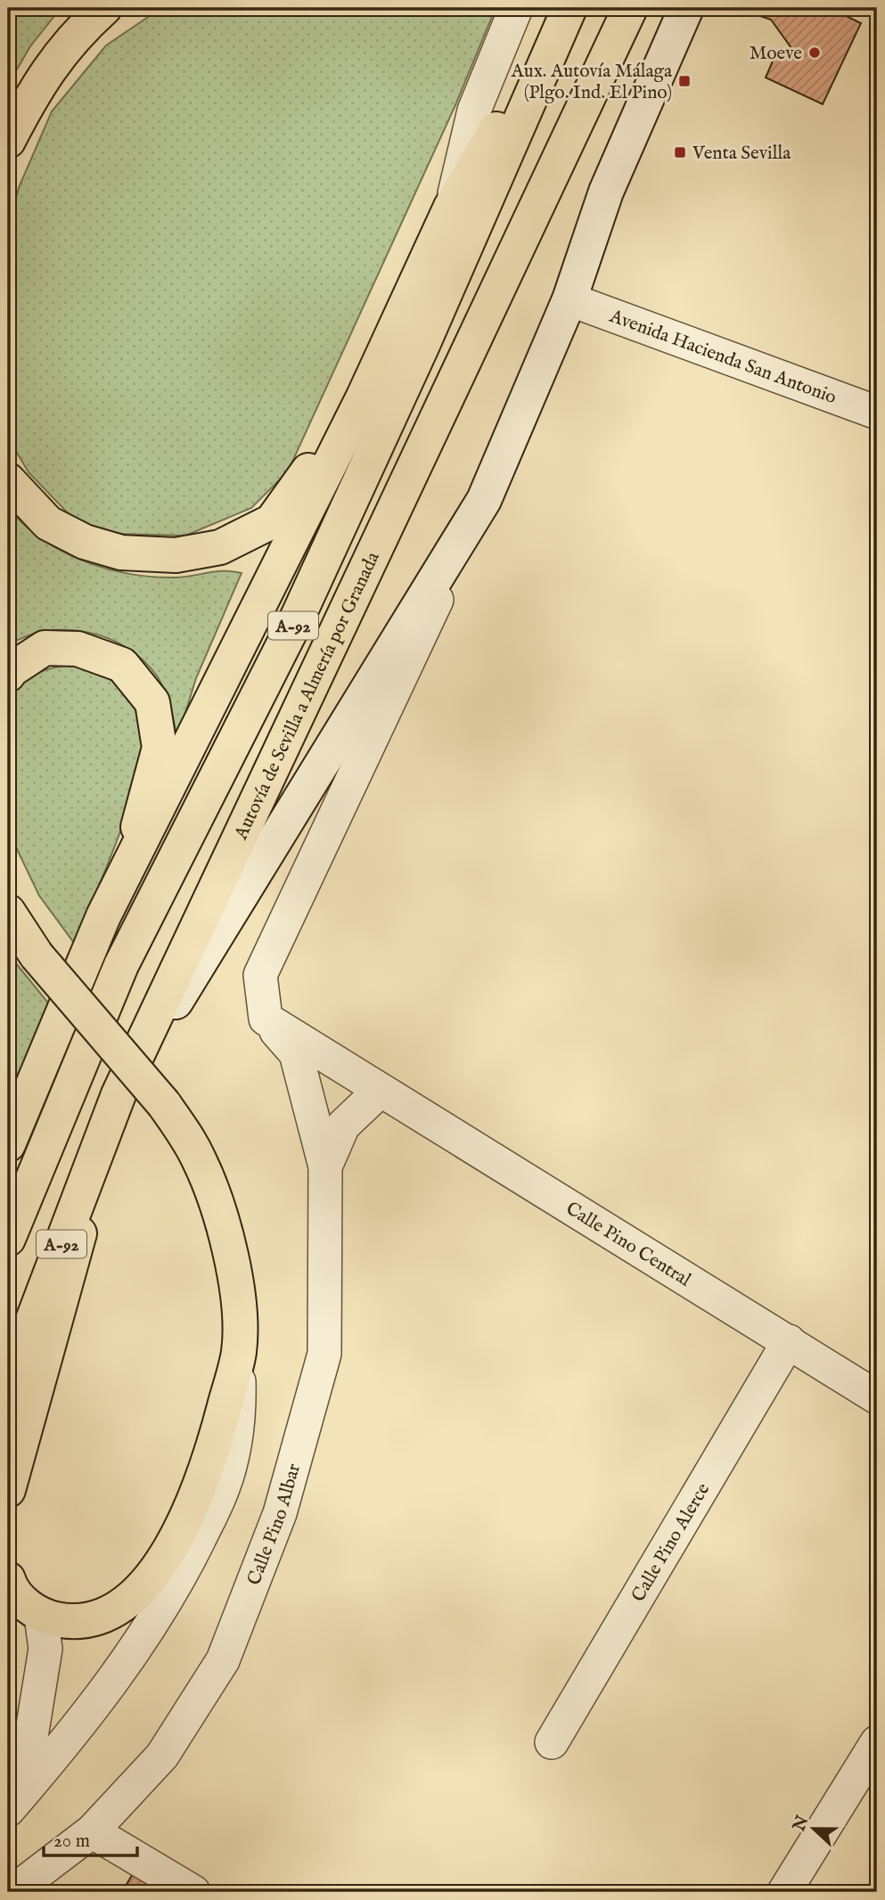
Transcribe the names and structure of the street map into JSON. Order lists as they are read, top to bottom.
{
  "streets": {
    "main road": ["A-92", "Autovía de Sevilla a Almería por Granada"],
    "street": [
      "Avenida Hacienda San Antonio",
      "Calle Pino Central",
      "Calle Pino Albar",
      "Calle Pino Alerce"
    ]
  },
  "crossings": [
    ["Calle Pino Central", "Calle Pino Albar"],
    ["Calle Pino Central", "Calle Pino Alerce"]
  ],
  "places": {
    "other": ["Moeve"],
    "transit": ["Aux. Autovía Málaga (Plgo. Ind. El Pino)", "Venta Sevilla"]
  },
  "scale_bar": "20 m",
  "north": "left"
}
